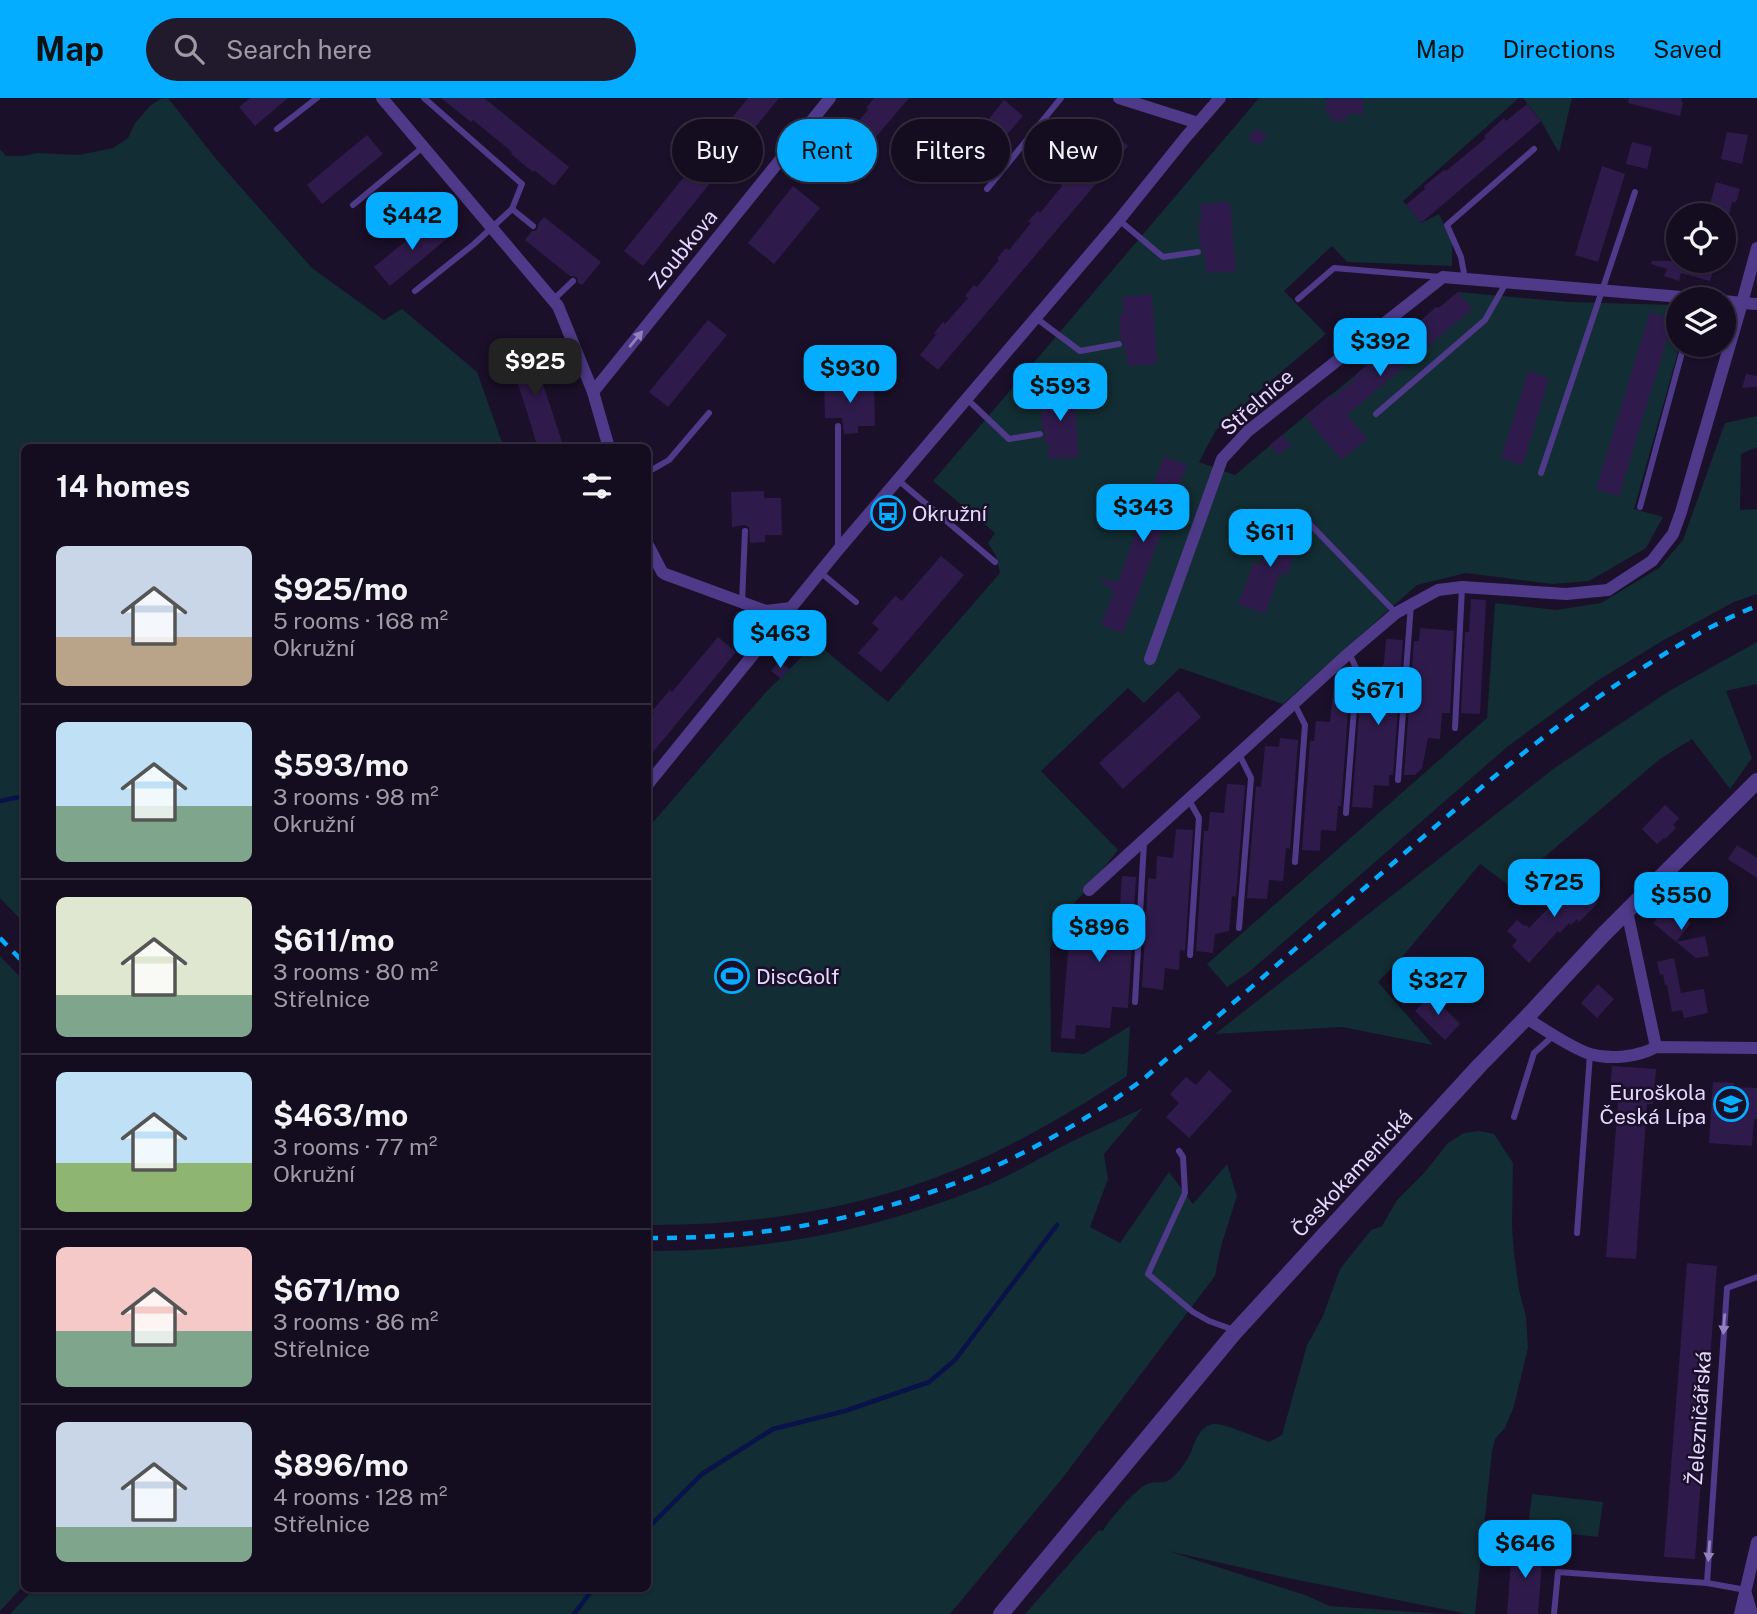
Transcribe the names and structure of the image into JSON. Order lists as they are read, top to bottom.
{
  "streets": {
    "street": ["Zoubkova", "Střelnice", "Českokamenická"],
    "lane": ["Železničářská"]
  },
  "one_way": ["Zoubkova", "Železničářská"],
  "places": {
    "bus stop": ["Okružní"],
    "sports": ["DiscGolf"],
    "school or university": ["Euroškola Česká Lípa"]
  },
  "page": {
    "header": "Map",
    "search": "Search here",
    "nav": ["Map", "Directions", "Saved"],
    "chip": [
      "Buy",
      "Rent",
      "Filters",
      "New"
    ],
    "price": [
      "$442",
      "$392",
      "$925",
      "$930",
      "$593",
      "$343",
      "$611",
      "$463",
      "$671",
      "$725",
      "$550",
      "$896",
      "$327",
      "$646"
    ],
    "heading": "14 homes",
    "list": [
      {
        "name": "$925/mo",
        "note": "5 rooms · 168 m² · Okružní"
      },
      {
        "name": "$593/mo",
        "note": "3 rooms · 98 m² · Okružní"
      },
      {
        "name": "$611/mo",
        "note": "3 rooms · 80 m² · Střelnice"
      },
      {
        "name": "$463/mo",
        "note": "3 rooms · 77 m² · Okružní"
      },
      {
        "name": "$671/mo",
        "note": "3 rooms · 86 m² · Střelnice"
      },
      {
        "name": "$896/mo",
        "note": "4 rooms · 128 m² · Střelnice"
      }
    ]
  }
}
